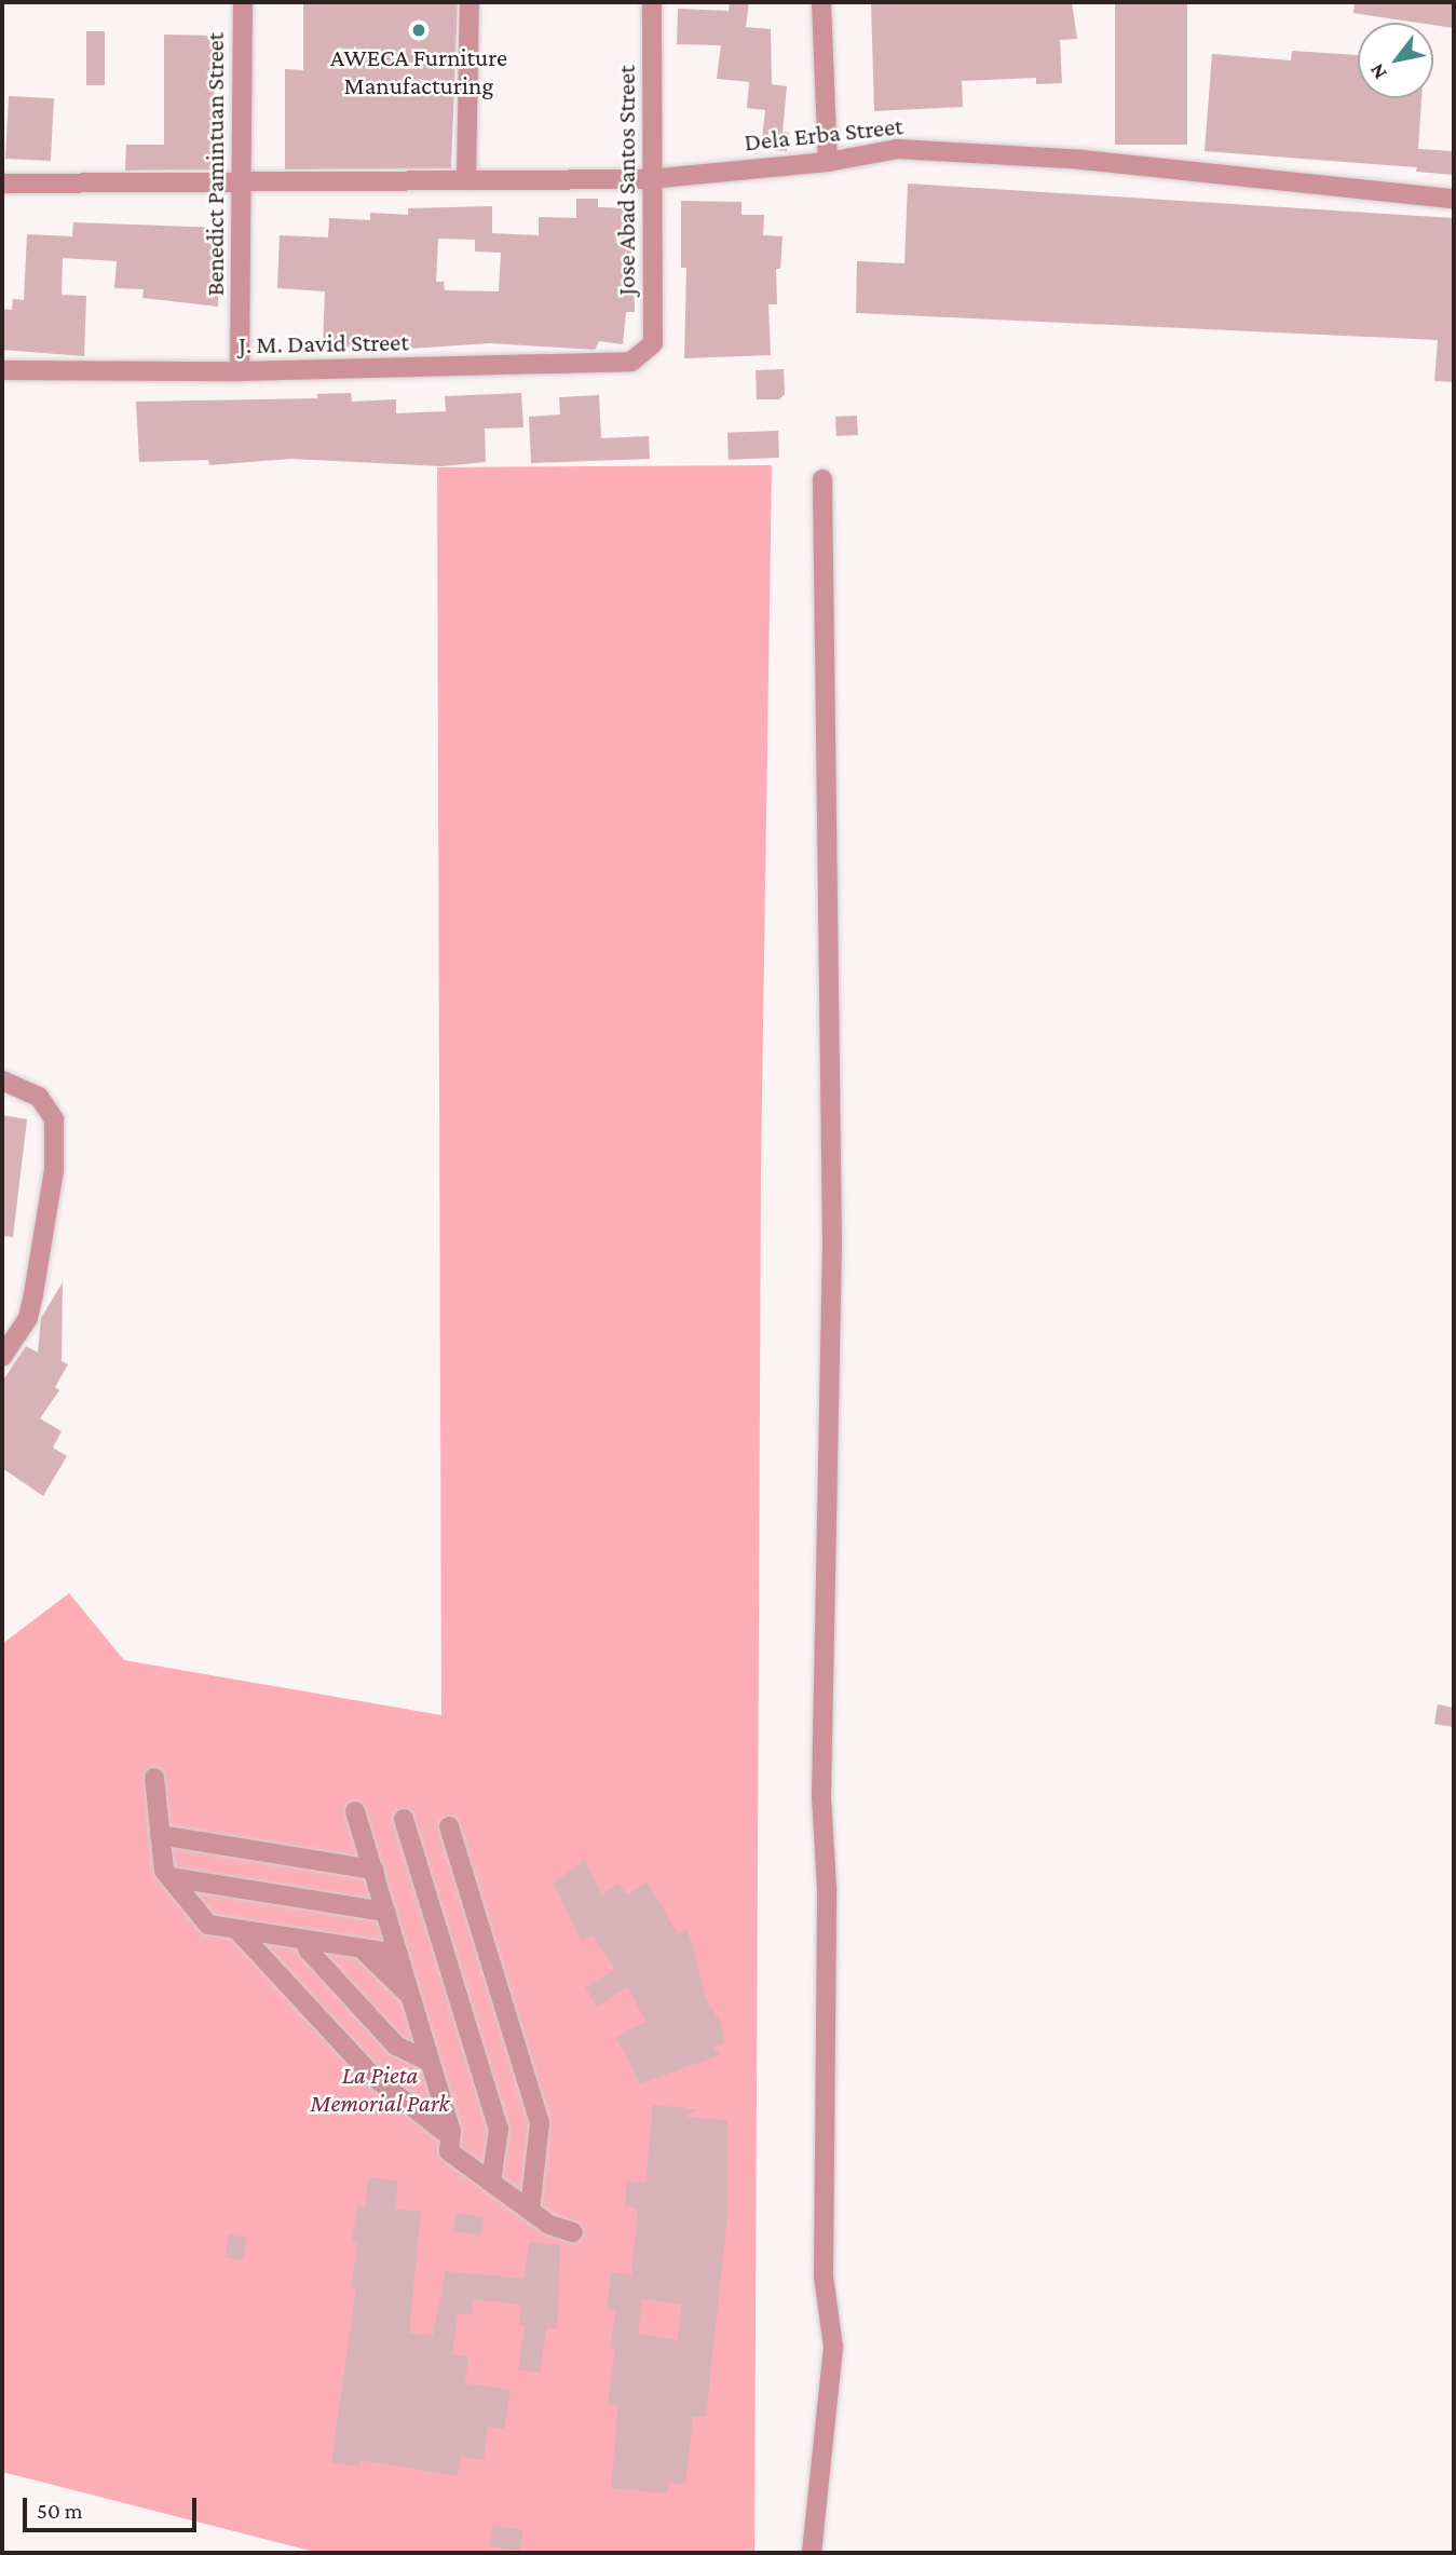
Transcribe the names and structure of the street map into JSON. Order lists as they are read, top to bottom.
{
  "streets": {
    "street": [
      "Dela Erba Street",
      "Benedict Pamintuan Street",
      "Jose Abad Santos Street",
      "J. M. David Street"
    ]
  },
  "crossings": [
    ["Dela Erba Street", "Benedict Pamintuan Street"],
    ["Dela Erba Street", "Jose Abad Santos Street"],
    ["Benedict Pamintuan Street", "J. M. David Street"],
    ["Jose Abad Santos Street", "J. M. David Street"]
  ],
  "parks": ["La Pieta Memorial Park"],
  "places": ["AWECA Furniture Manufacturing"],
  "scale_bar": "50 m",
  "north": "bottom left"
}
